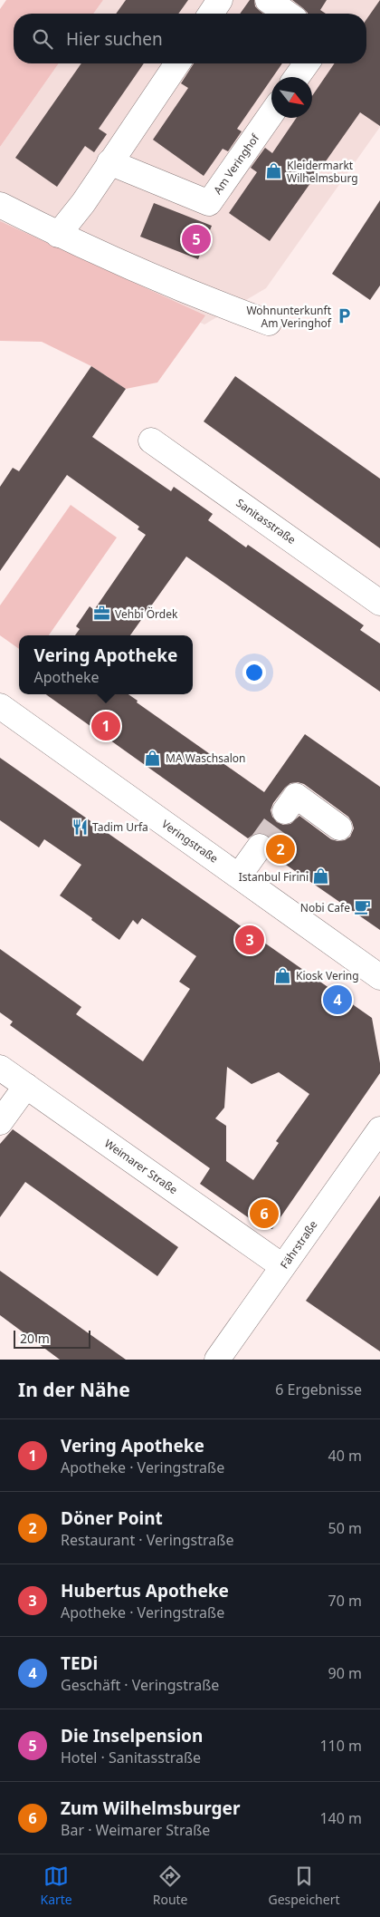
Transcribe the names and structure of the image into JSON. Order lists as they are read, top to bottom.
{
  "streets": {
    "street": [
      "Am Veringhof",
      "Sanitasstraße",
      "Veringstraße",
      "Weimarer Straße",
      "Fährstraße"
    ]
  },
  "crossings": [
    ["Weimarer Straße", "Fährstraße"]
  ],
  "places": {
    "shop": [
      "Kleidermarkt Wilhelmsburg",
      "MA Waschsalon",
      "Istanbul Firini",
      "Kiosk Vering"
    ],
    "parking": ["Wohnunterkunft Am Veringhof"],
    "office": ["Vehbi Ördek"],
    "restaurant": ["Tadim Urfa"],
    "cafe": ["Nobi Cafe"]
  },
  "scale_bar": "20 m",
  "north": "bottom right",
  "page": {
    "search": "Hier suchen",
    "pins": [
      "5",
      "1",
      "2",
      "3",
      "4",
      "6"
    ],
    "popup": ["Vering Apotheke", "Apotheke"],
    "scale": "20 m",
    "heading": ["In der Nähe", "6 Ergebnisse"],
    "list": [
      {
        "mark": "1",
        "name": "Vering Apotheke",
        "note": "Apotheke · Veringstraße",
        "value": "40 m"
      },
      {
        "mark": "2",
        "name": "Döner Point",
        "note": "Restaurant · Veringstraße",
        "value": "50 m"
      },
      {
        "mark": "3",
        "name": "Hubertus Apotheke",
        "note": "Apotheke · Veringstraße",
        "value": "70 m"
      },
      {
        "mark": "4",
        "name": "TEDi",
        "note": "Geschäft · Veringstraße",
        "value": "90 m"
      },
      {
        "mark": "5",
        "name": "Die Inselpension",
        "note": "Hotel · Sanitasstraße",
        "value": "110 m"
      },
      {
        "mark": "6",
        "name": "Zum Wilhelmsburger",
        "note": "Bar · Weimarer Straße",
        "value": "140 m"
      }
    ],
    "nav": ["Karte", "Route", "Gespeichert"]
  }
}
